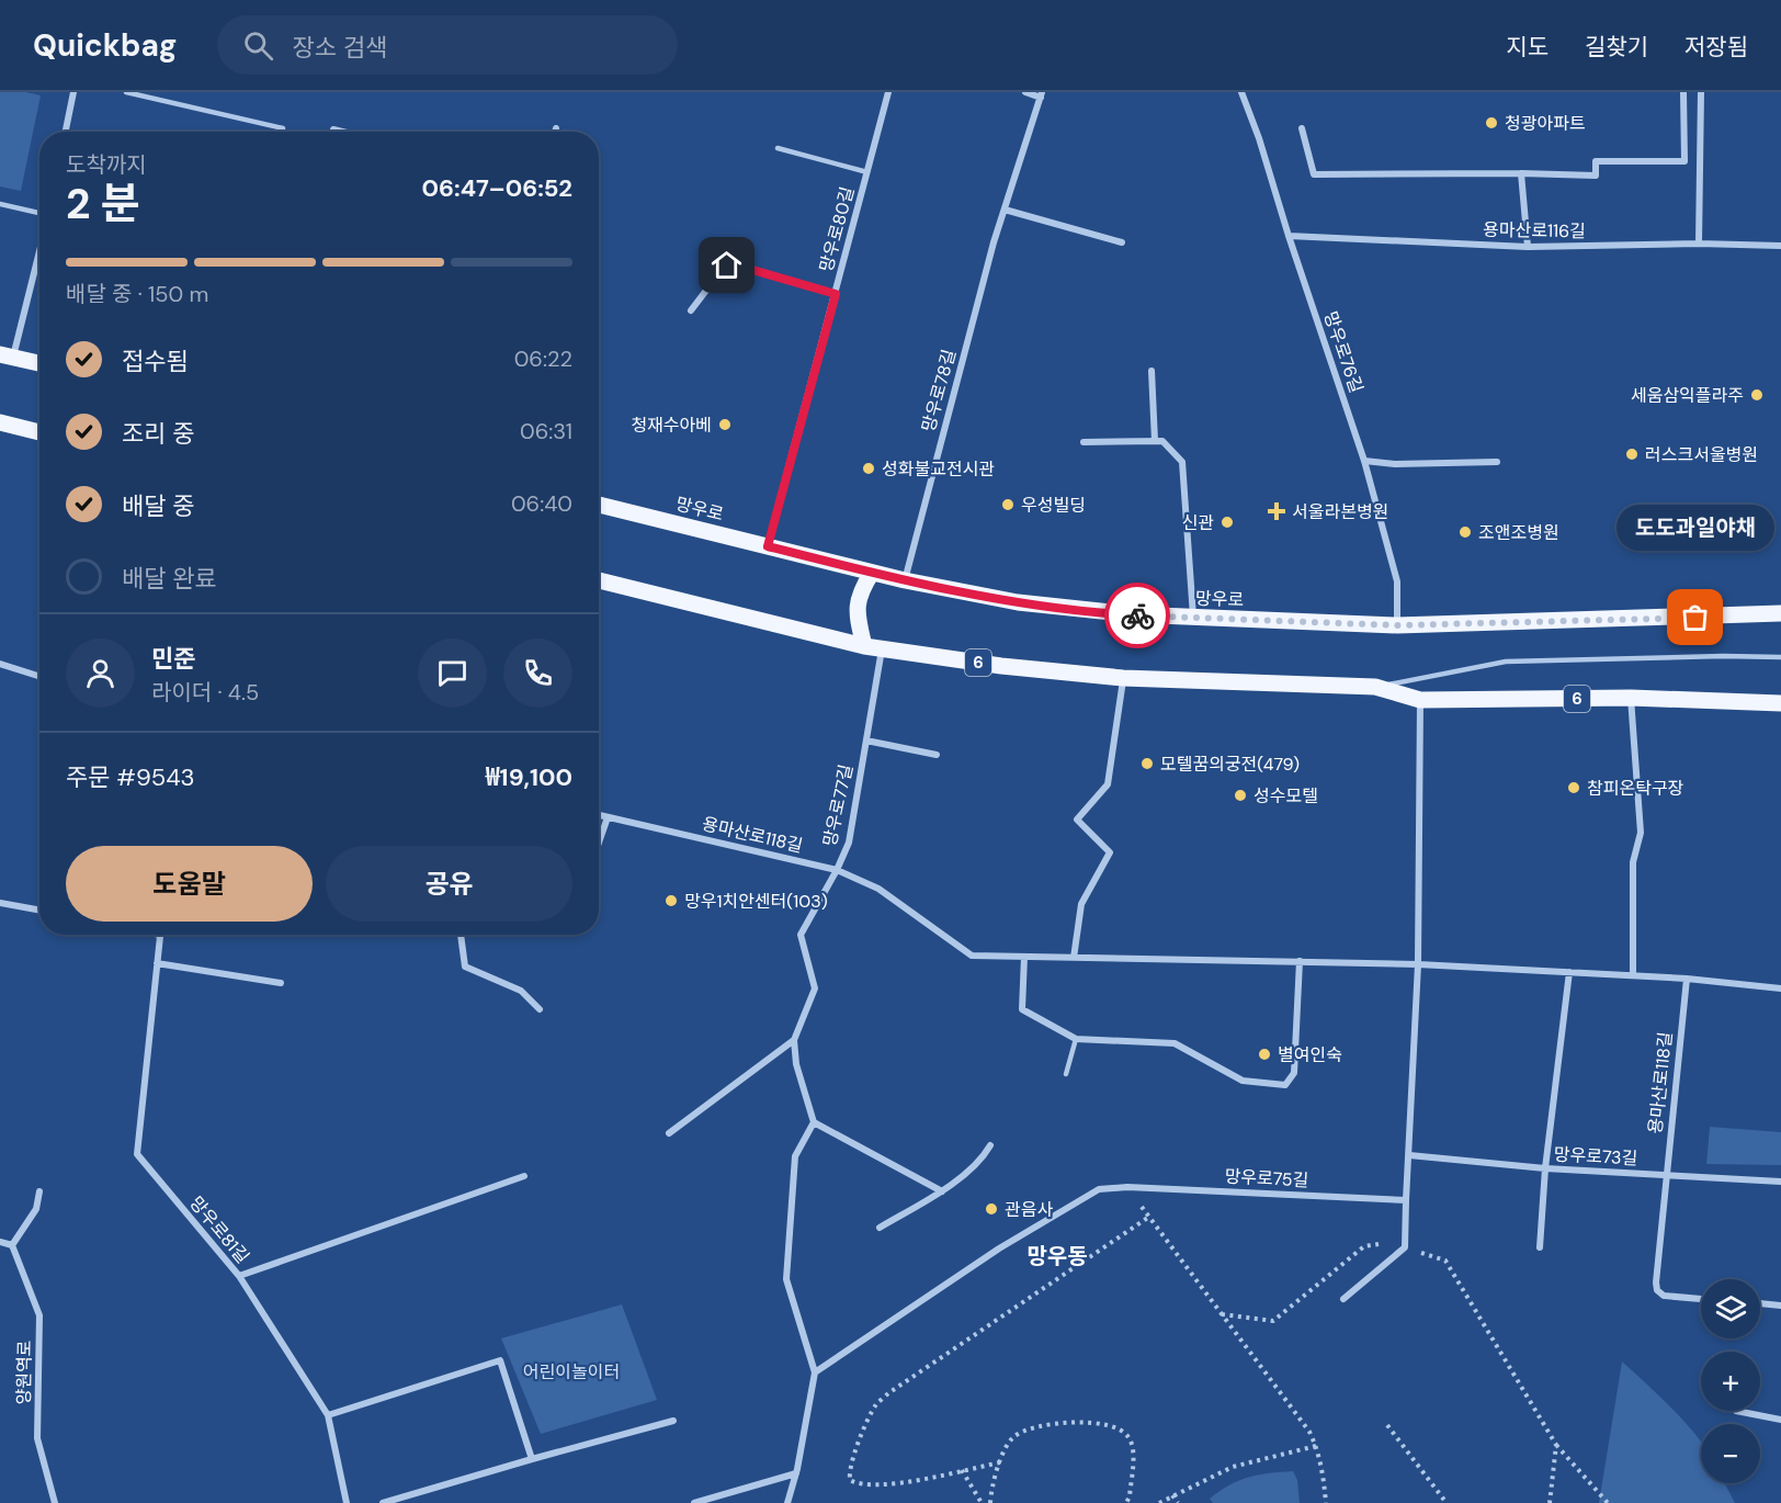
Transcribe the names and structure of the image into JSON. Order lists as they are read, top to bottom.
{
  "streets": {
    "main road": ["망우로", "6"],
    "street": [
      "망우로80길",
      "용마산로116길",
      "망우로76길",
      "망우로78길",
      "망우로77길",
      "용마산로118길",
      "망우로73길",
      "망우로75길",
      "망우로81길",
      "양원역로"
    ]
  },
  "crossings": [
    ["망우로80길", "망우로"],
    ["용마산로116길", "망우로76길"],
    ["망우로76길", "망우로"],
    ["망우로78길", "망우로"],
    ["6", "망우로77길"],
    ["망우로77길", "용마산로118길"],
    ["용마산로118길", "망우로73길"]
  ],
  "districts": ["망우동"],
  "parks": ["어린이놀이터"],
  "places": {
    "other": [
      "청광아파트",
      "세움삼익플라주",
      "청재수아베",
      "러스크서울병원",
      "성화불교전시관",
      "우성빌딩",
      "신관",
      "조앤조병원",
      "도도과일야채",
      "모텔꿈의궁전(479)",
      "참피온탁구장",
      "성수모텔",
      "망우1치안센터(103)",
      "별여인숙",
      "관음사"
    ],
    "health": ["서울라본병원"]
  },
  "page": {
    "header": "Quickbag",
    "search": "장소 검색",
    "nav": ["지도", "길찾기", "저장됨"],
    "heading": ["2 분", "도착까지", "06:47–06:52"],
    "panel": [
      "민준",
      "라이더 · 4.5",
      "주문 #9543",
      "₩19,100"
    ],
    "bar": "배달 중 · 150 m",
    "list": [
      ["접수됨", "06:22"],
      ["조리 중", "06:31"],
      ["배달 중", "06:40"],
      "배달 완료"
    ],
    "bubble": "도도과일야채",
    "buttons": ["도움말", "공유"],
    "map_buttons": ["+", "−"]
  }
}
